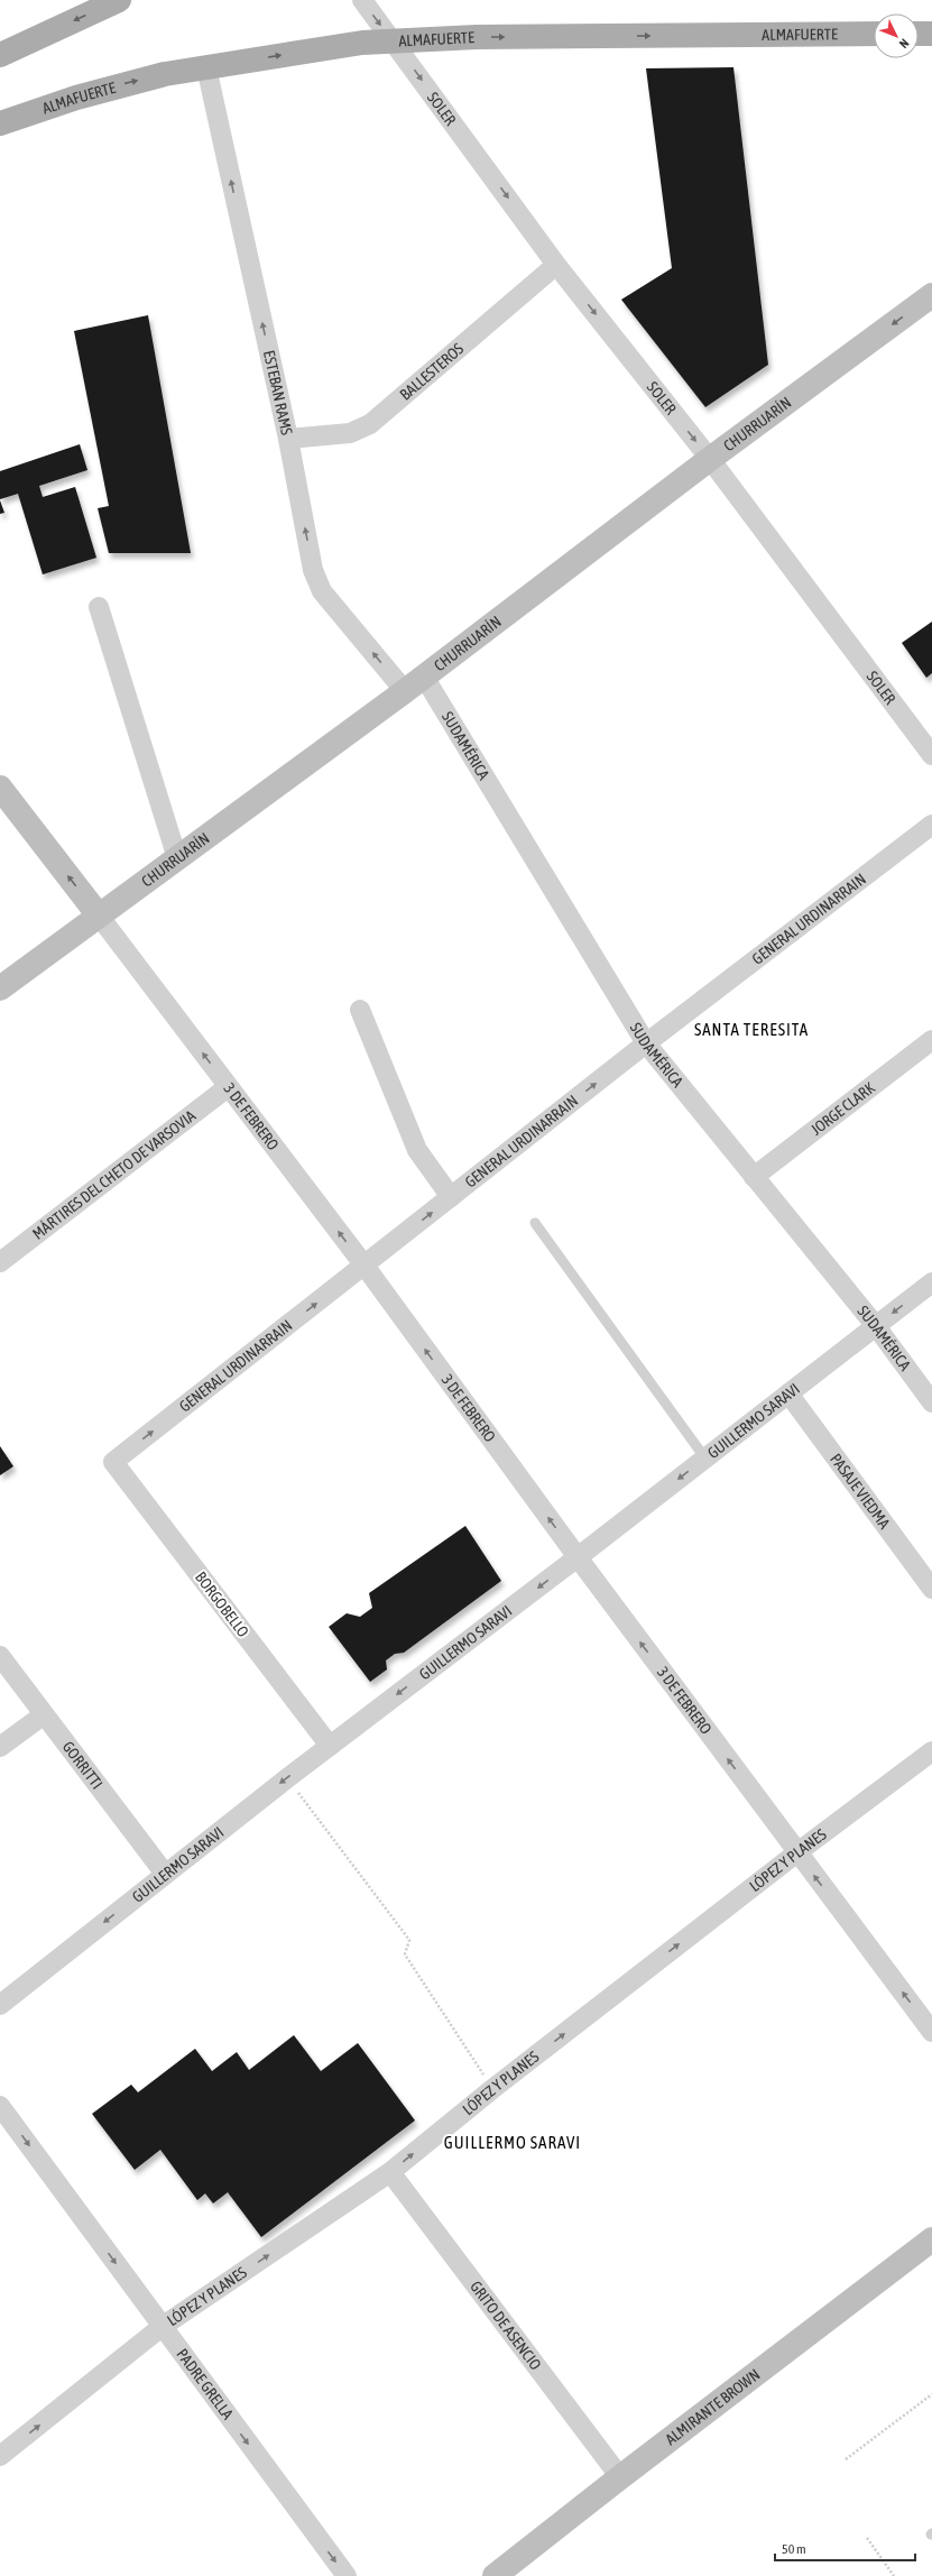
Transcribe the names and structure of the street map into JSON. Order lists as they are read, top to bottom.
{
  "streets": {
    "main road": [
      "ALMAFUERTE",
      "CHURRUARÍN",
      "3 DE FEBRERO",
      "ALMIRANTE BROWN"
    ],
    "street": [
      "SOLER",
      "BALLESTEROS",
      "ESTEBAN RAMS",
      "SUDAMÉRICA",
      "GENERAL URDINARRAIN",
      "JORGE CLARK",
      "MÁRTIRES DEL CHETO DE VARSOVIA",
      "GUILLERMO SARAVI",
      "PASAJE VIEDMA",
      "BORGOBELLO",
      "GORRITTI",
      "LÓPEZ Y PLANES",
      "GRITO DE ASENCIO",
      "PADRE GRELLA"
    ]
  },
  "crossings": [
    ["ALMAFUERTE", "SOLER"],
    ["ALMAFUERTE", "ESTEBAN RAMS"],
    ["SOLER", "BALLESTEROS"],
    ["SOLER", "CHURRUARÍN"],
    ["BALLESTEROS", "ESTEBAN RAMS"],
    ["ESTEBAN RAMS", "CHURRUARÍN"],
    ["ESTEBAN RAMS", "SUDAMÉRICA"],
    ["CHURRUARÍN", "SUDAMÉRICA"],
    ["CHURRUARÍN", "3 DE FEBRERO"],
    ["SUDAMÉRICA", "GENERAL URDINARRAIN"],
    ["SUDAMÉRICA", "JORGE CLARK"],
    ["SUDAMÉRICA", "GUILLERMO SARAVI"],
    ["GENERAL URDINARRAIN", "3 DE FEBRERO"],
    ["GENERAL URDINARRAIN", "BORGOBELLO"],
    ["3 DE FEBRERO", "MÁRTIRES DEL CHETO DE VARSOVIA"],
    ["3 DE FEBRERO", "GUILLERMO SARAVI"],
    ["3 DE FEBRERO", "LÓPEZ Y PLANES"],
    ["GUILLERMO SARAVI", "PASAJE VIEDMA"],
    ["GUILLERMO SARAVI", "BORGOBELLO"],
    ["GUILLERMO SARAVI", "GORRITTI"],
    ["LÓPEZ Y PLANES", "GRITO DE ASENCIO"],
    ["LÓPEZ Y PLANES", "PADRE GRELLA"],
    ["GRITO DE ASENCIO", "ALMIRANTE BROWN"]
  ],
  "one_way": [
    "ALMAFUERTE",
    "SOLER",
    "ESTEBAN RAMS",
    "GENERAL URDINARRAIN",
    "3 DE FEBRERO",
    "GUILLERMO SARAVI",
    "LÓPEZ Y PLANES",
    "PADRE GRELLA"
  ],
  "districts": ["SANTA TERESITA", "GUILLERMO SARAVI"],
  "scale_bar": "50 m",
  "north": "bottom right"
}
